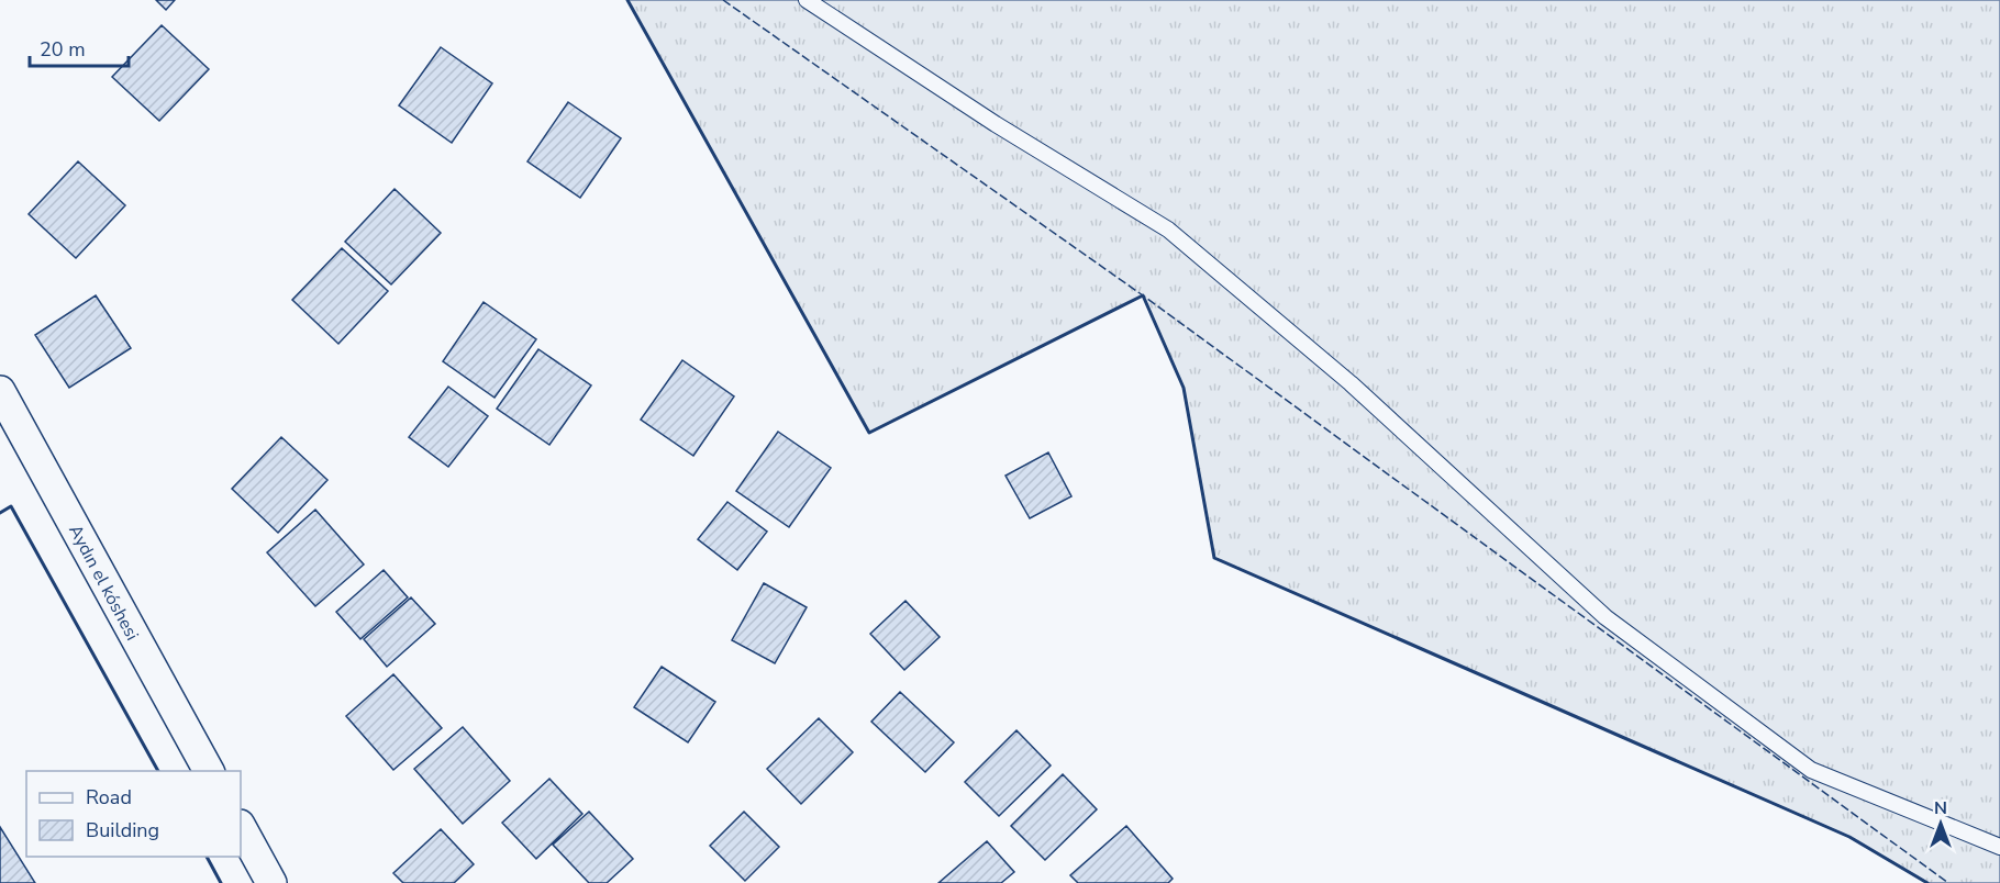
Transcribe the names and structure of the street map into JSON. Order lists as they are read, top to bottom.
{
  "streets": {
    "street": ["Aydın el kóshesi"]
  },
  "legend": ["Road", "Building"],
  "scale_bar": "20 m",
  "north": "top"
}
